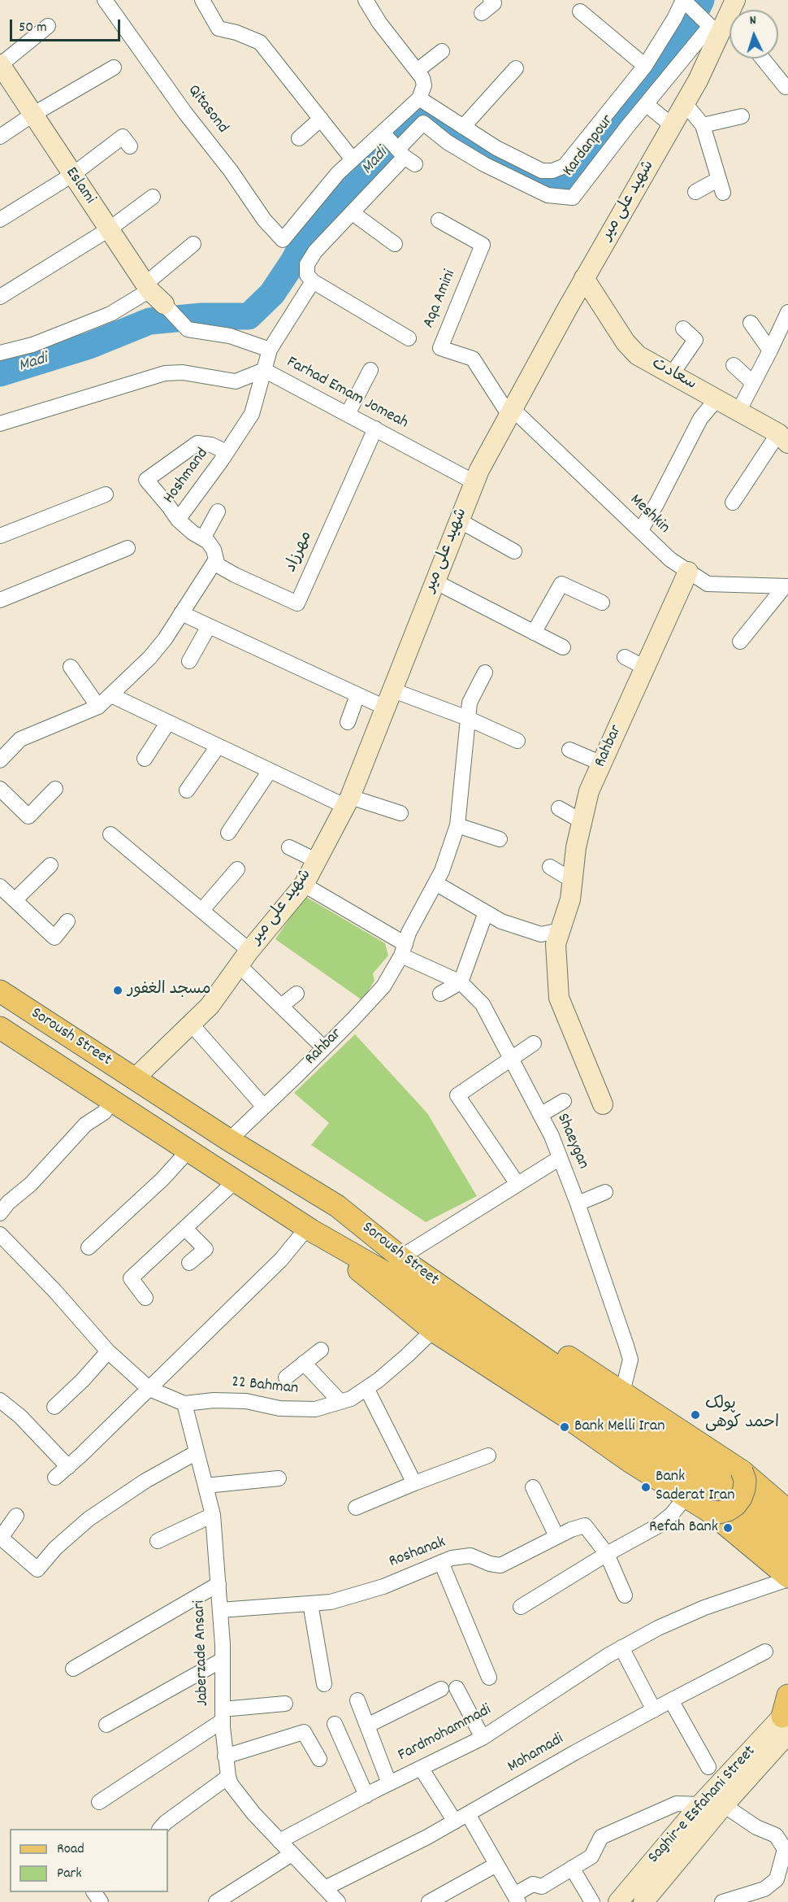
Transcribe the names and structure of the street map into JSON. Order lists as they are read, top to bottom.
{
  "streets": {
    "main road": ["Soroush Street"],
    "street": [
      "Qitasond",
      "Kardanpour",
      "Eslami",
      "شهید علی میر",
      "Aqa Amini",
      "سعادت",
      "Farhad Emam Jomeah",
      "Hoshmand",
      "Meshkin",
      "مهرزاد",
      "Rahbar",
      "Shaeygan",
      "22 Bahman",
      "Roshanak",
      "Jaberzade Ansari",
      "Fardmohammadi",
      "Mohamadi",
      "Saghir-e Esfahani Street"
    ]
  },
  "crossings": [
    ["Kardanpour", "شهید علی میر"],
    ["شهید علی میر", "Aqa Amini"],
    ["شهید علی میر", "سعادت"],
    ["شهید علی میر", "Farhad Emam Jomeah"],
    ["شهید علی میر", "Meshkin"],
    ["شهید علی میر", "Soroush Street"],
    ["Aqa Amini", "Meshkin"],
    ["Farhad Emam Jomeah", "Hoshmand"],
    ["Farhad Emam Jomeah", "مهرزاد"],
    ["Hoshmand", "مهرزاد"],
    ["Meshkin", "Rahbar"],
    ["Rahbar", "Soroush Street"],
    ["Rahbar", "Shaeygan"],
    ["22 Bahman", "Jaberzade Ansari"],
    ["Roshanak", "Jaberzade Ansari"],
    ["Jaberzade Ansari", "Fardmohammadi"],
    ["Jaberzade Ansari", "Mohamadi"]
  ],
  "water": ["Madi"],
  "places": [
    "مسجد الغفور",
    "پولک احمد کوهی",
    "Bank Melli Iran",
    "Bank Saderat Iran",
    "Refah Bank"
  ],
  "legend": ["Road", "Park"],
  "scale_bar": "50 m",
  "north": "top"
}
